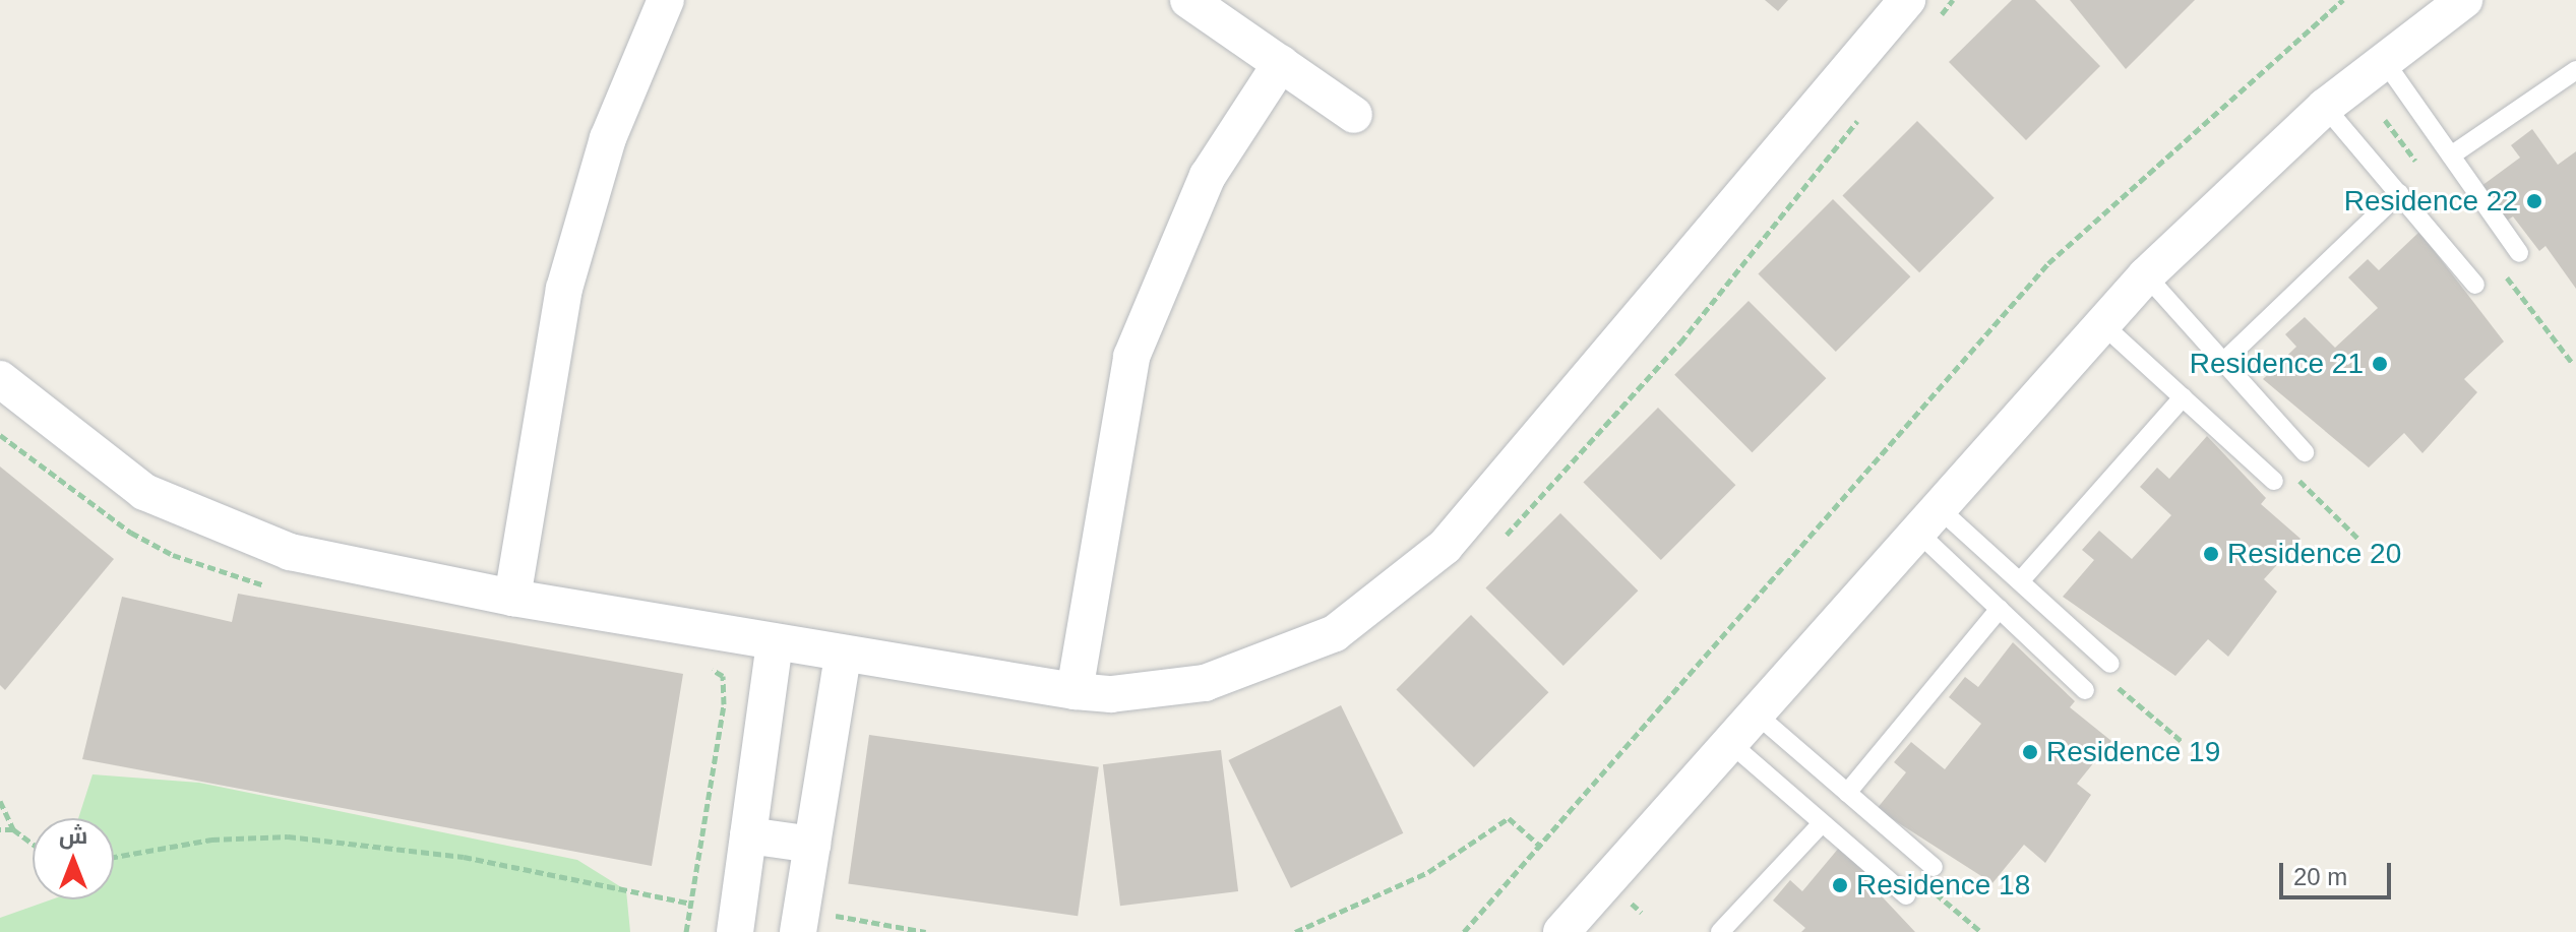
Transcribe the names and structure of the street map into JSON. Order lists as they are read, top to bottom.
{
  "places": [
    "Residence 22",
    "Residence 21",
    "Residence 20",
    "Residence 19",
    "Residence 18"
  ],
  "scale_bar": "20 m",
  "north": "top"
}
